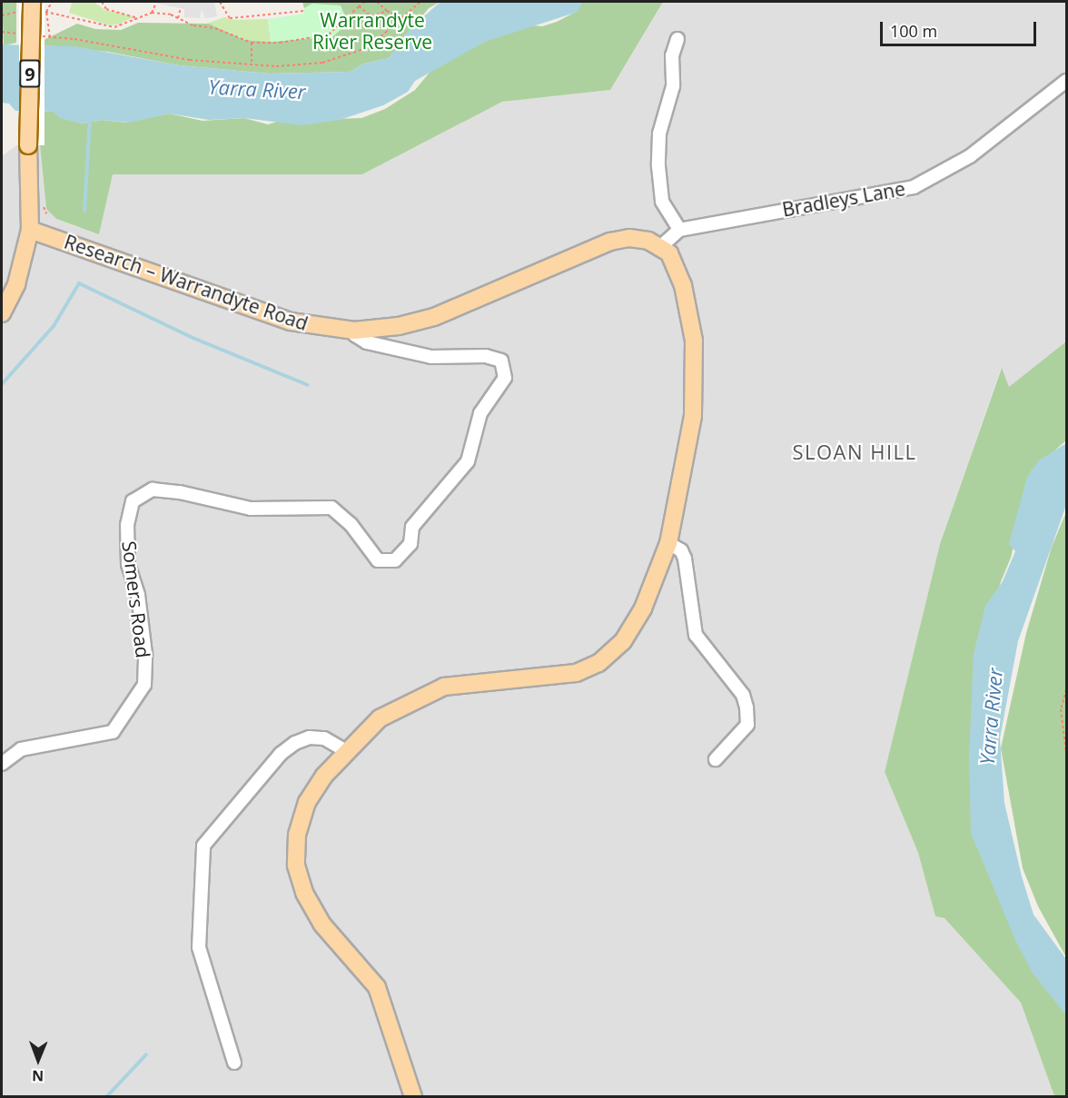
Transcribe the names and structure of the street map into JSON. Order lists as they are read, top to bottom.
{
  "streets": {
    "main road": ["9", "Research – Warrandyte Road"],
    "street": ["Bradleys Lane", "Somers Road"]
  },
  "crossings": [
    ["9", "Research – Warrandyte Road"],
    ["Research – Warrandyte Road", "Somers Road"]
  ],
  "districts": ["SLOAN HILL"],
  "water": ["Yarra River"],
  "parks": ["Warrandyte River Reserve"],
  "scale_bar": "100 m",
  "north": "bottom"
}
